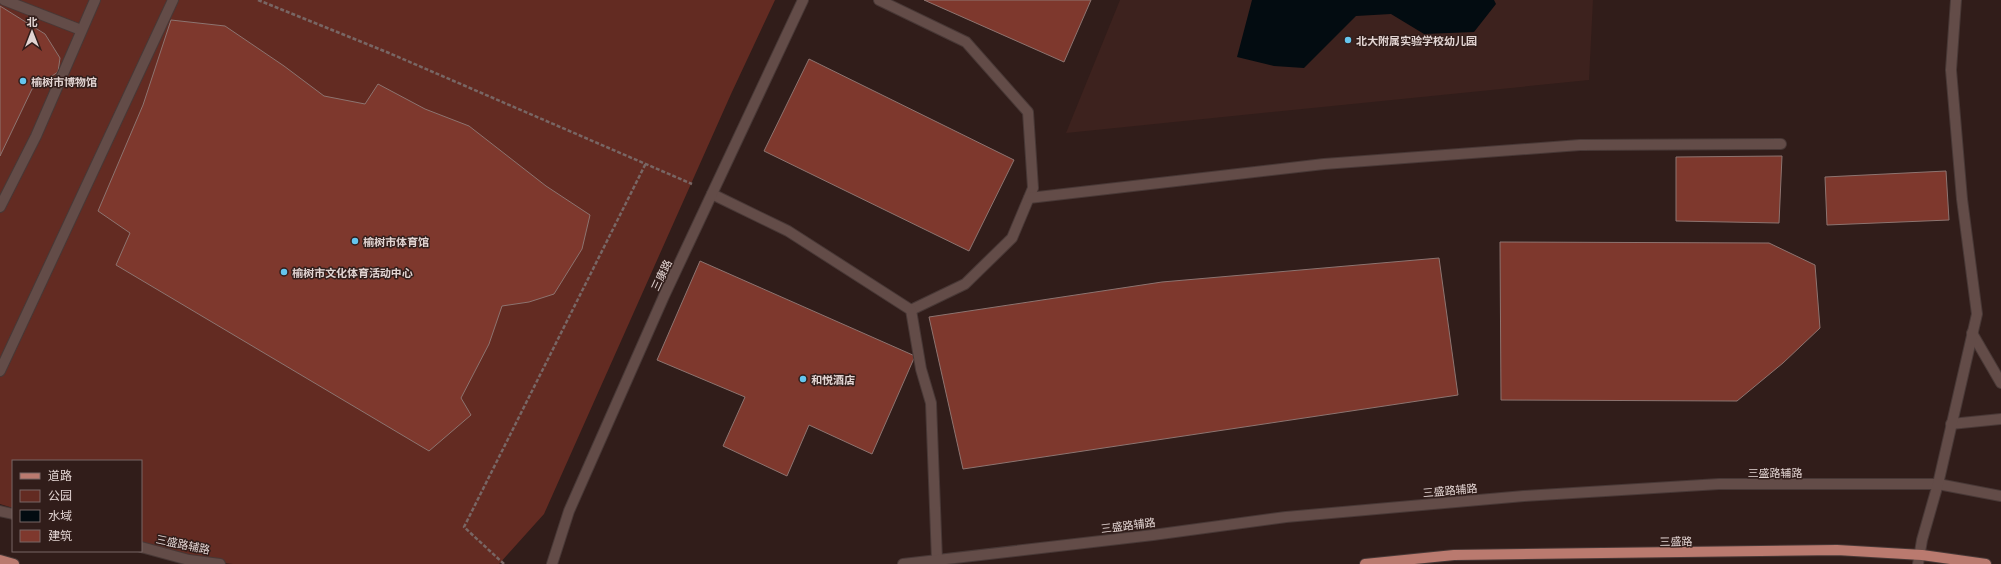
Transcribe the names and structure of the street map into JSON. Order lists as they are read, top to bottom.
{
  "streets": {
    "main road": ["三盛路"],
    "street": ["三康路", "三盛路辅路"]
  },
  "places": [
    "北大附属实验学校幼儿园",
    "榆树市博物馆",
    "榆树市体育馆",
    "榆树市文化体育活动中心",
    "和悦酒店"
  ],
  "legend": [
    "道路",
    "公园",
    "水域",
    "建筑"
  ],
  "north": "top"
}
